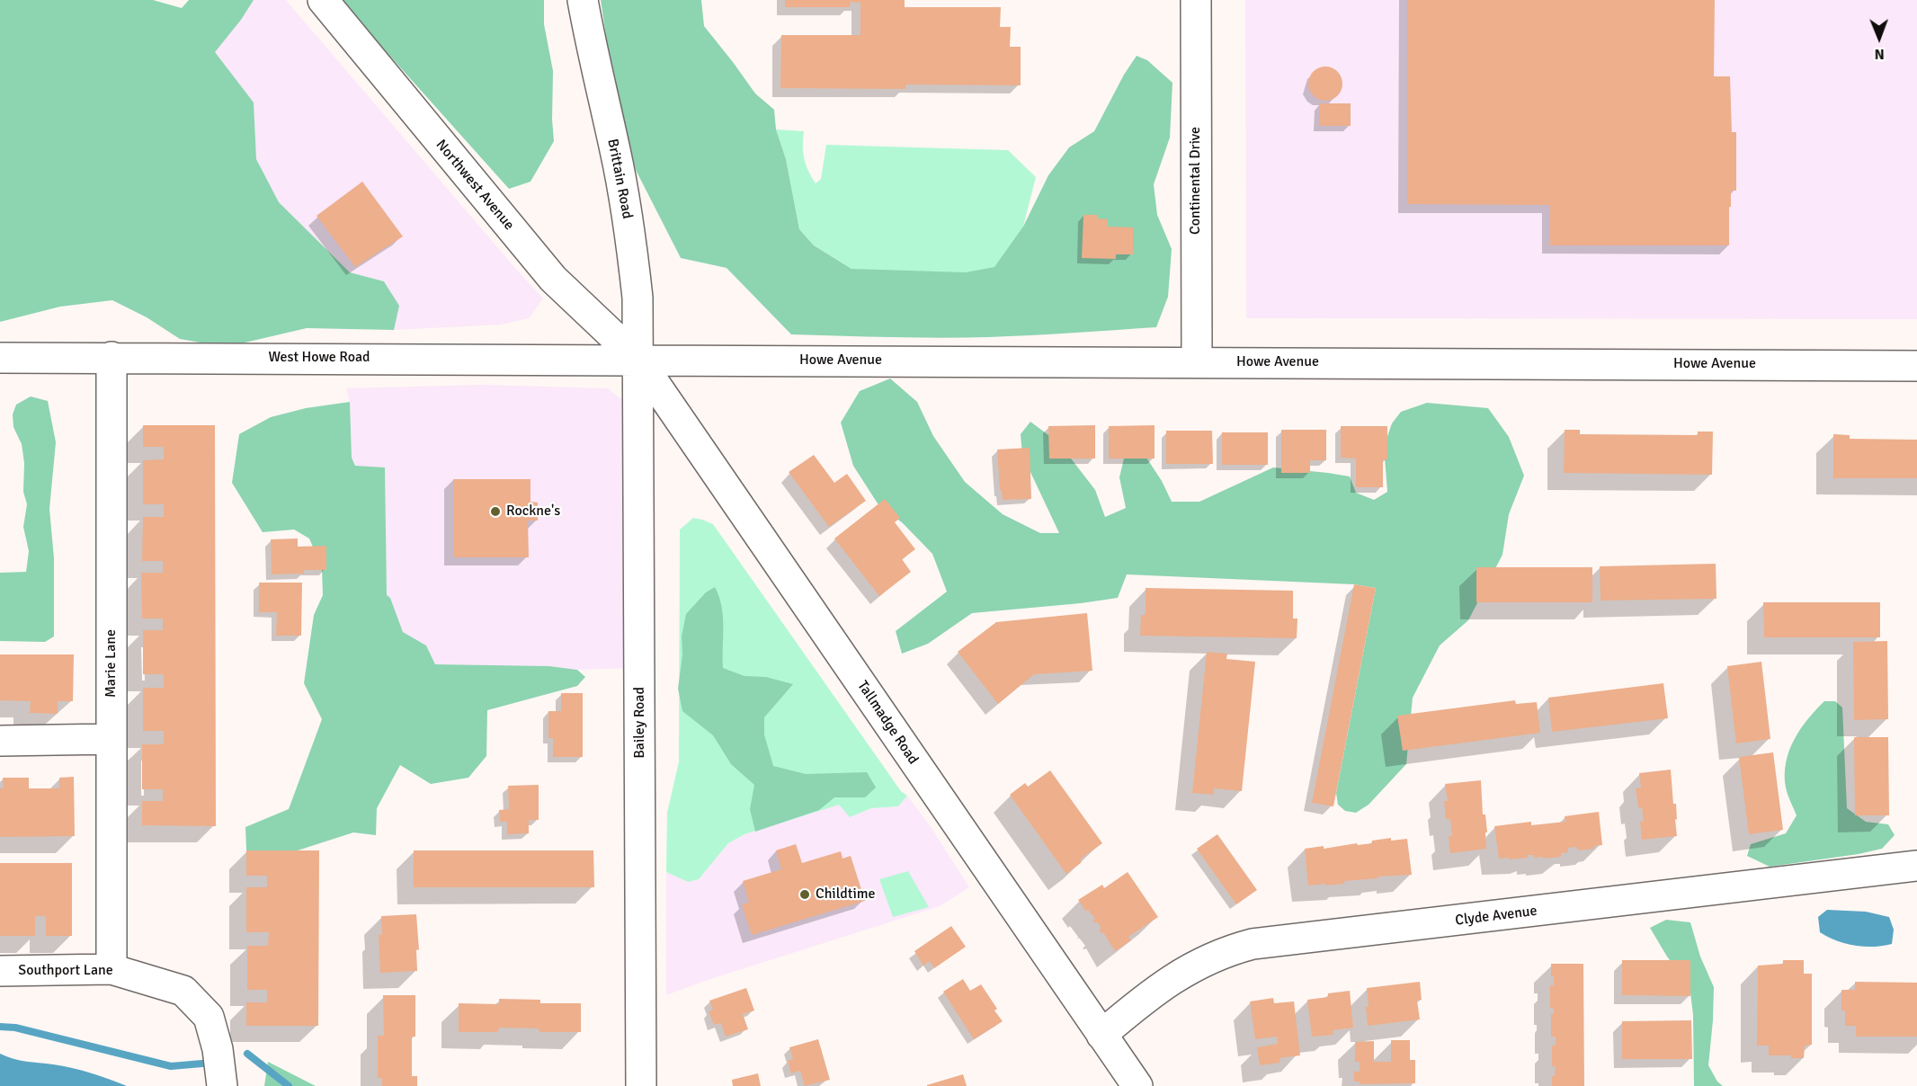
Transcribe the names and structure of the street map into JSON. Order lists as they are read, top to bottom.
{
  "streets": {
    "street": [
      "Brittain Road",
      "Continental Drive",
      "Northwest Avenue",
      "West Howe Road",
      "Howe Avenue",
      "Marie Lane",
      "Bailey Road",
      "Tallmadge Road",
      "Clyde Avenue",
      "Southport Lane"
    ]
  },
  "crossings": [
    ["Brittain Road", "Northwest Avenue"],
    ["Brittain Road", "West Howe Road"],
    ["Brittain Road", "Howe Avenue"],
    ["Brittain Road", "Bailey Road"],
    ["Brittain Road", "Tallmadge Road"],
    ["Continental Drive", "Howe Avenue"],
    ["Northwest Avenue", "West Howe Road"],
    ["Northwest Avenue", "Howe Avenue"],
    ["Northwest Avenue", "Bailey Road"],
    ["Northwest Avenue", "Tallmadge Road"],
    ["West Howe Road", "Howe Avenue"],
    ["West Howe Road", "Marie Lane"],
    ["West Howe Road", "Bailey Road"],
    ["West Howe Road", "Tallmadge Road"],
    ["Howe Avenue", "Bailey Road"],
    ["Howe Avenue", "Tallmadge Road"],
    ["Marie Lane", "Southport Lane"],
    ["Bailey Road", "Tallmadge Road"],
    ["Tallmadge Road", "Clyde Avenue"]
  ],
  "places": ["Rockne's", "Childtime"],
  "north": "bottom"
}
